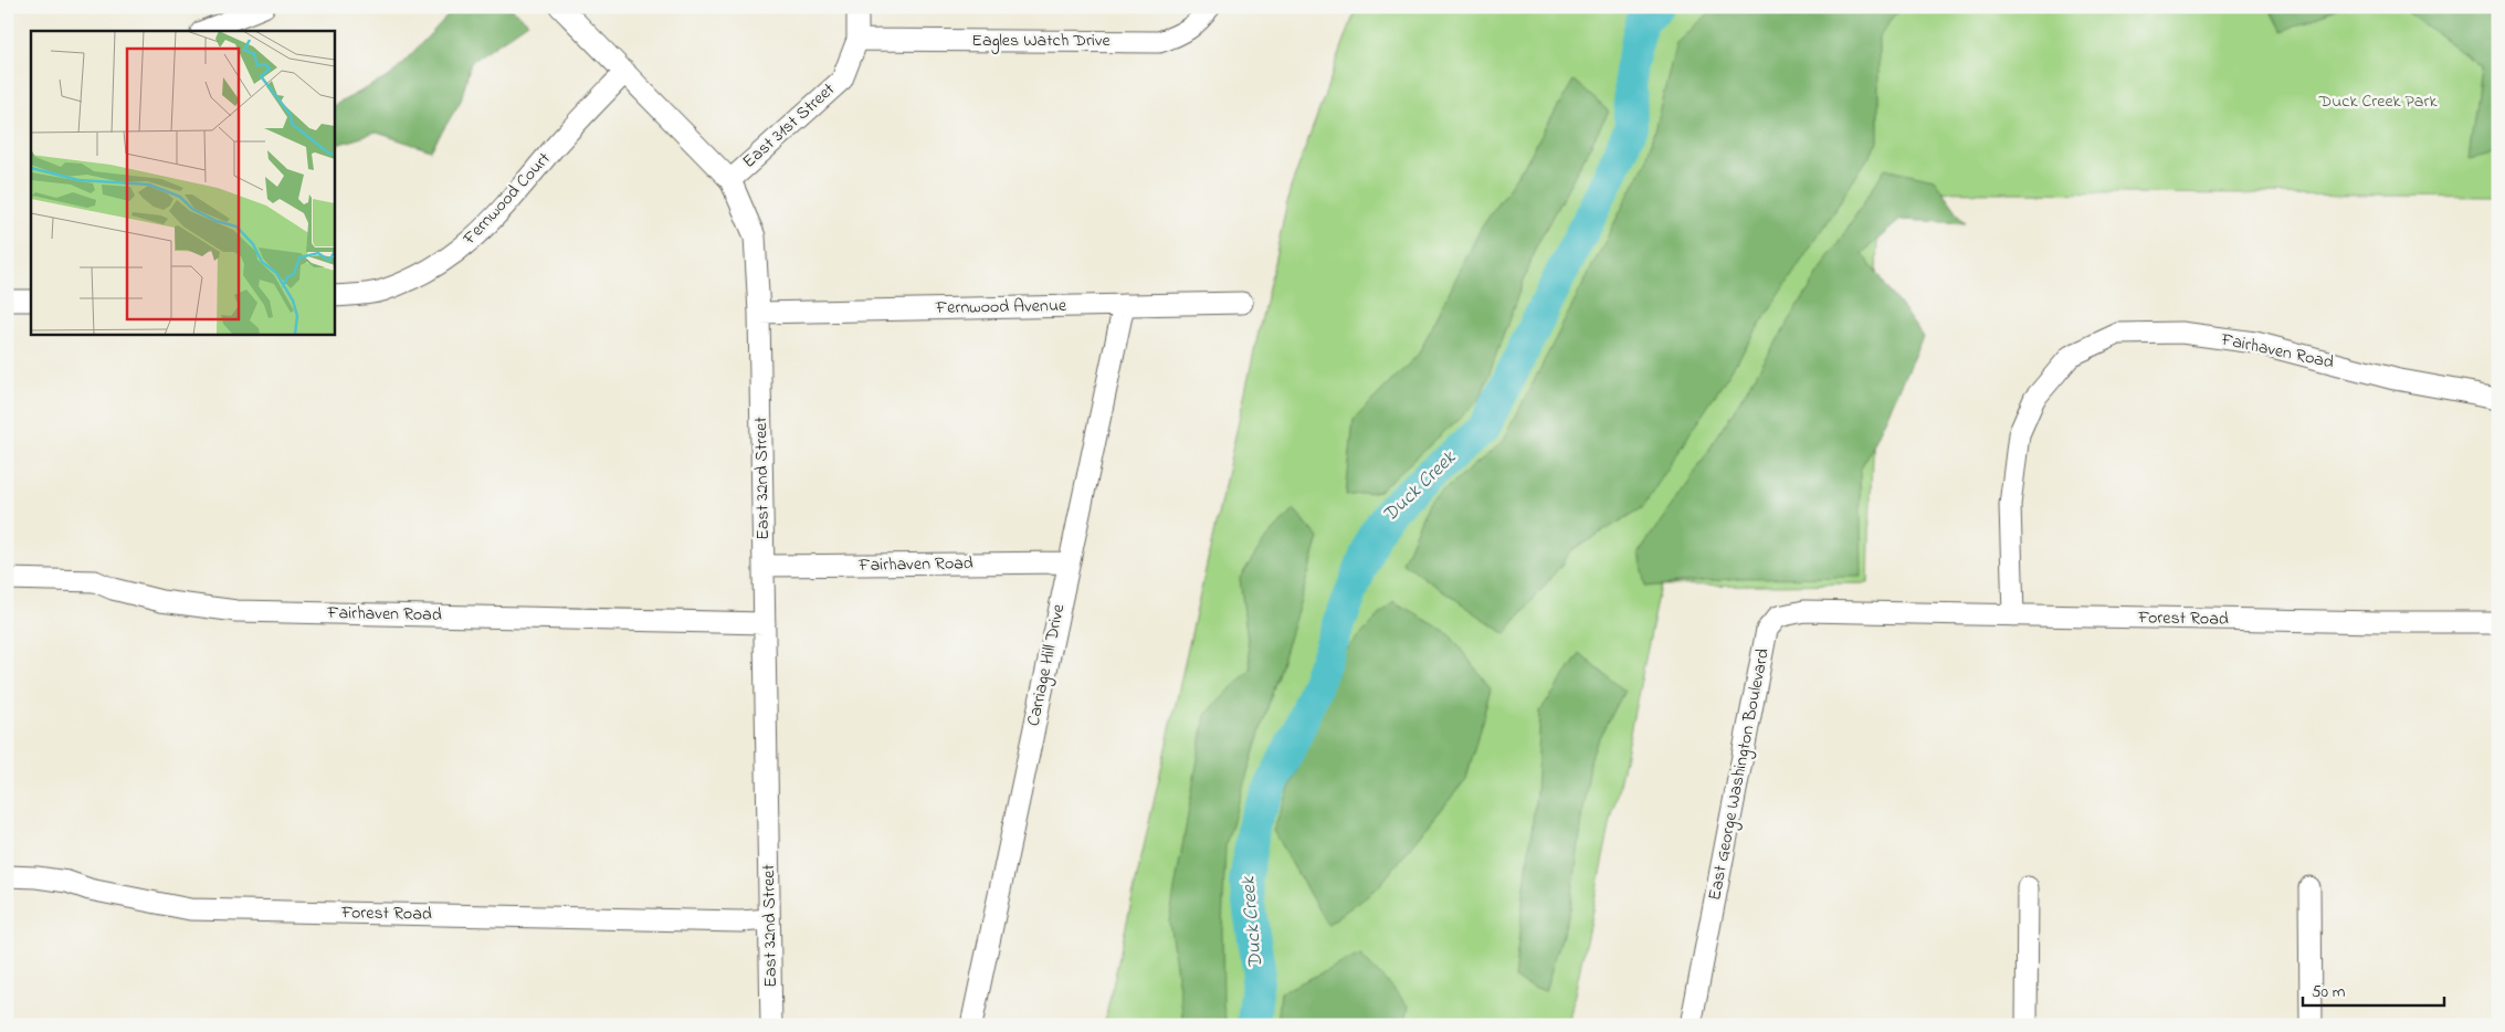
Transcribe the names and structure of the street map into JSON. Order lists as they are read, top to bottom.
{
  "streets": {
    "street": [
      "Eagles Watch Drive",
      "East 31st Street",
      "Fernwood Court",
      "Fernwood Avenue",
      "Fairhaven Road",
      "East 32nd Street",
      "Forest Road",
      "Carriage Hill Drive",
      "East George Washington Boulevard"
    ]
  },
  "crossings": [
    ["Eagles Watch Drive", "East 31st Street"],
    ["East 31st Street", "East 32nd Street"],
    ["Fernwood Court", "East 32nd Street"],
    ["Fernwood Avenue", "East 32nd Street"],
    ["Fernwood Avenue", "Carriage Hill Drive"],
    ["Fairhaven Road", "East 32nd Street"],
    ["Fairhaven Road", "Forest Road"],
    ["Fairhaven Road", "Carriage Hill Drive"],
    ["East 32nd Street", "Forest Road"],
    ["Forest Road", "East George Washington Boulevard"]
  ],
  "water": ["Duck Creek"],
  "parks": ["Duck Creek Park"],
  "scale_bar": "50 m"
}
